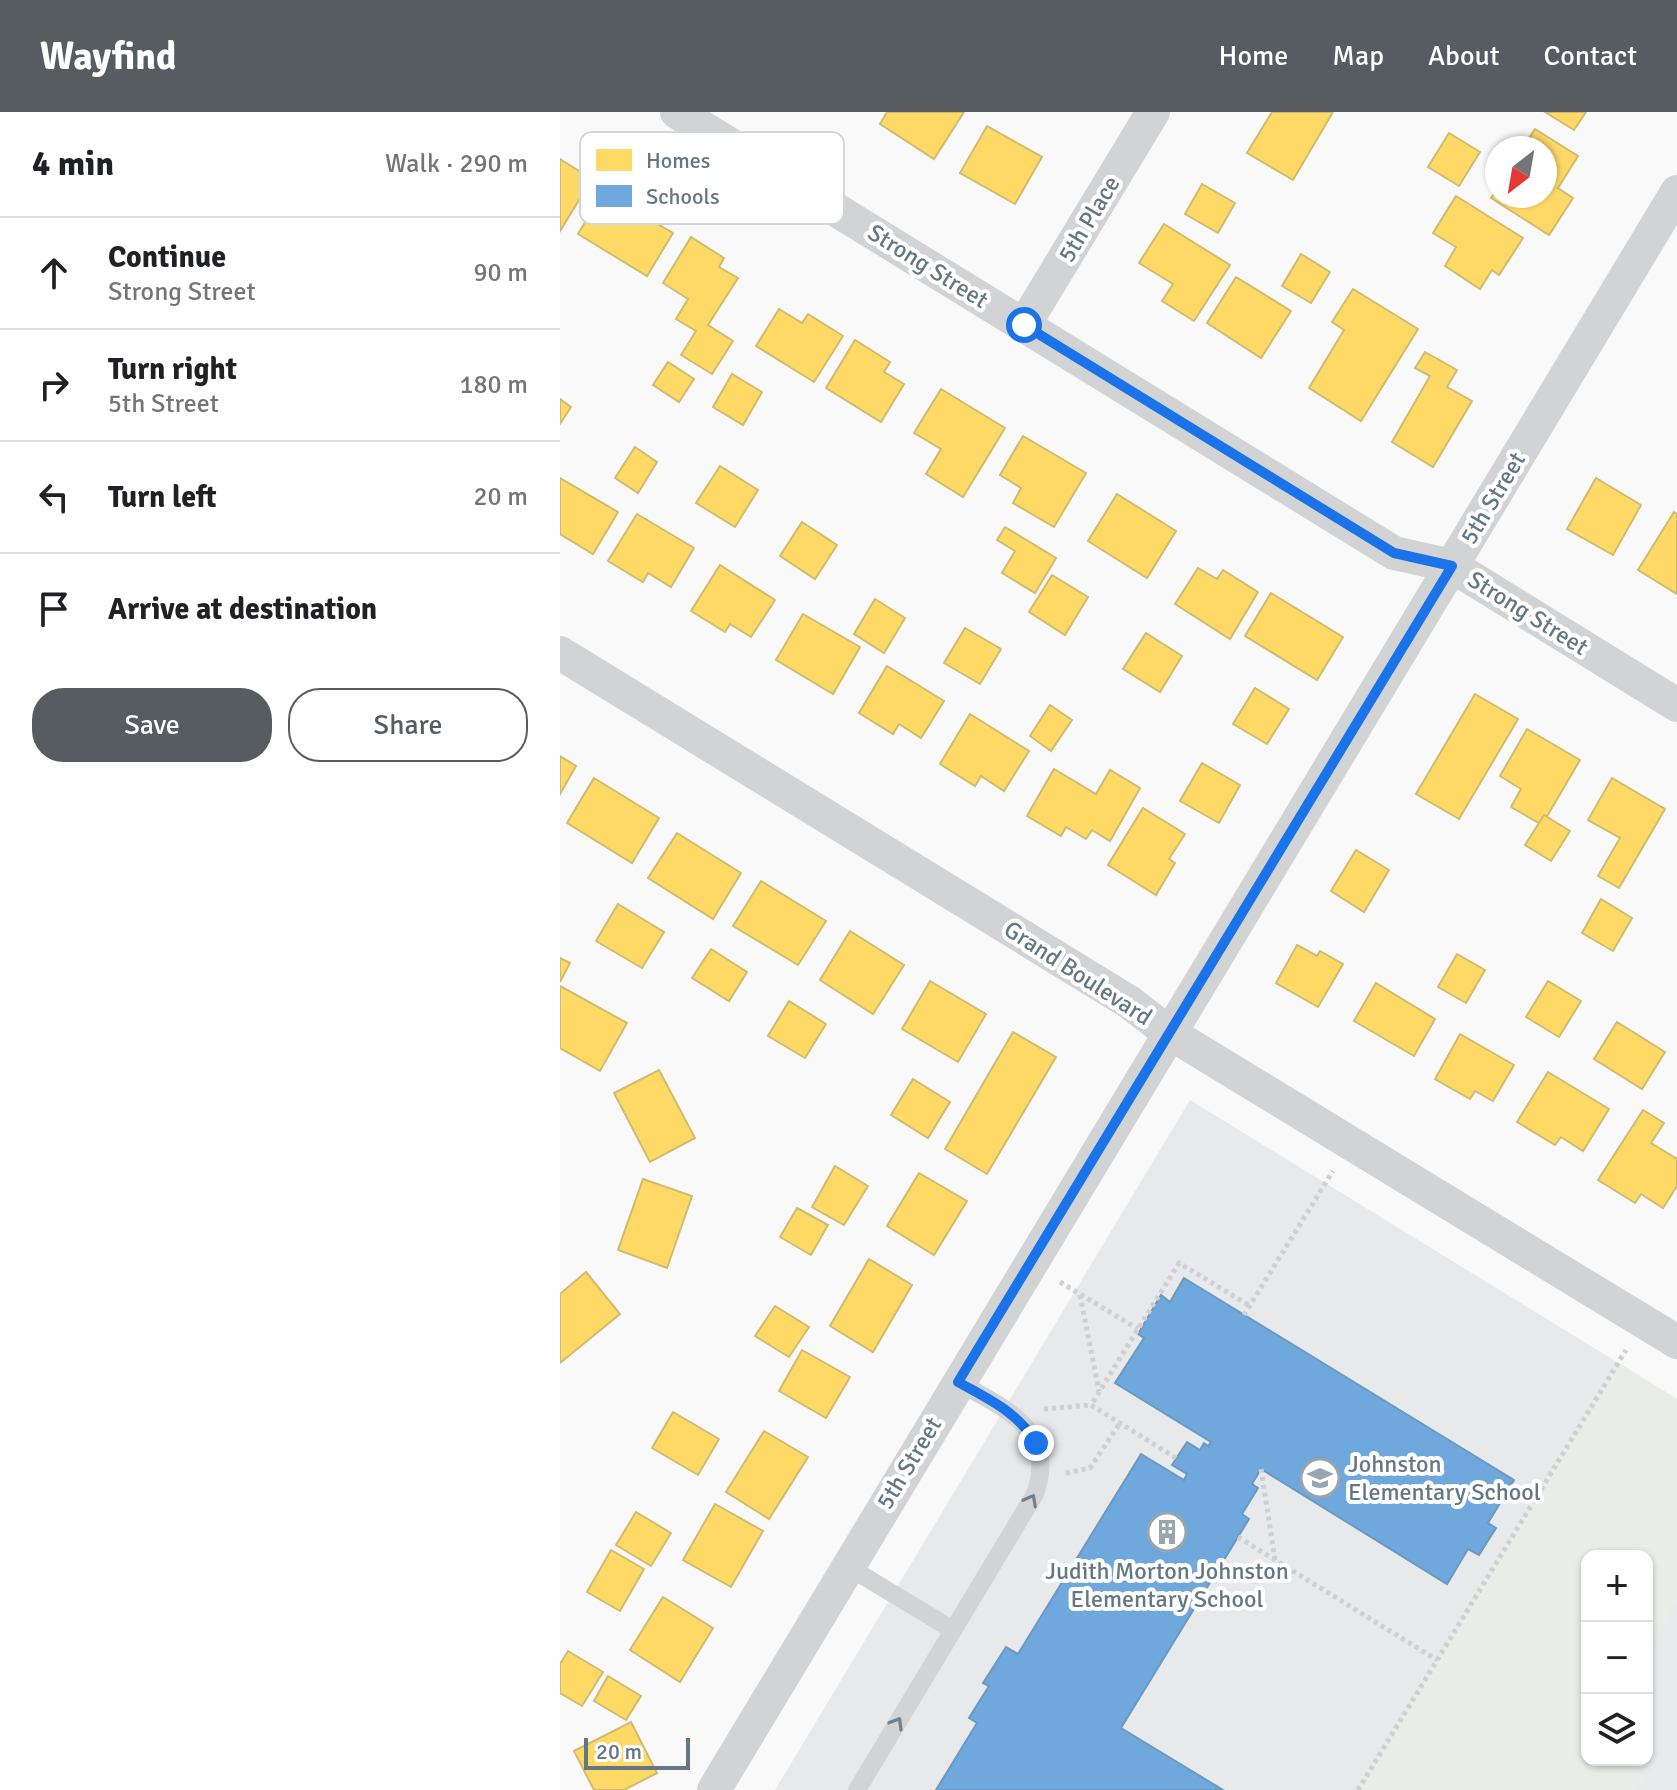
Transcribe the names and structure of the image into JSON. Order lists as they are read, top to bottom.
{
  "streets": {
    "street": [
      "5th Place",
      "Strong Street",
      "5th Street",
      "Grand Boulevard"
    ]
  },
  "crossings": [
    ["5th Place", "Strong Street"],
    ["Strong Street", "5th Street"],
    ["5th Street", "Grand Boulevard"]
  ],
  "places": {
    "school or university": ["Johnston Elementary School"],
    "building": ["Judith Morton Johnston Elementary School"]
  },
  "legend": ["Homes", "Schools"],
  "scale_bar": "20 m",
  "north": "bottom left",
  "page": {
    "header": "Wayfind",
    "nav": [
      "Home",
      "Map",
      "About",
      "Contact"
    ],
    "heading": ["4 min", "Walk · 290 m"],
    "list": [
      ["Continue", "Strong Street", "90 m"],
      ["Turn right", "5th Street", "180 m"],
      ["Turn left", "20 m"],
      "Arrive at destination"
    ],
    "buttons": ["Save", "Share"],
    "map_buttons": ["+", "−"],
    "scale": "20 m"
  }
}
